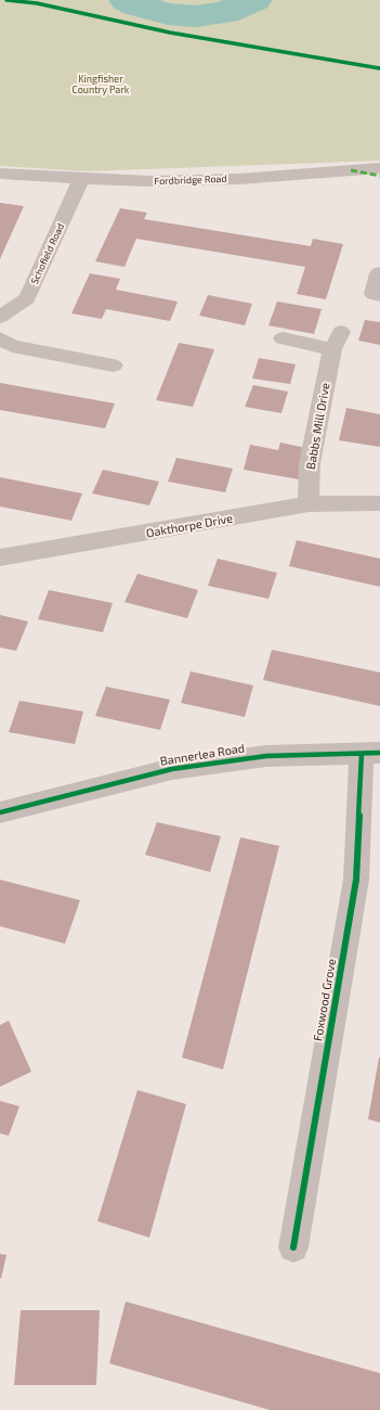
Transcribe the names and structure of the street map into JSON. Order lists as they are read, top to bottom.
{
  "streets": {
    "street": [
      "Fordbridge Road",
      "Schofield Road",
      "Babbs Mill Drive",
      "Oakthorpe Drive",
      "Bannerlea Road",
      "Foxwood Grove"
    ]
  },
  "crossings": [
    ["Fordbridge Road", "Schofield Road"],
    ["Babbs Mill Drive", "Oakthorpe Drive"],
    ["Bannerlea Road", "Foxwood Grove"]
  ],
  "parks": ["Kingfisher Country Park"]
}
